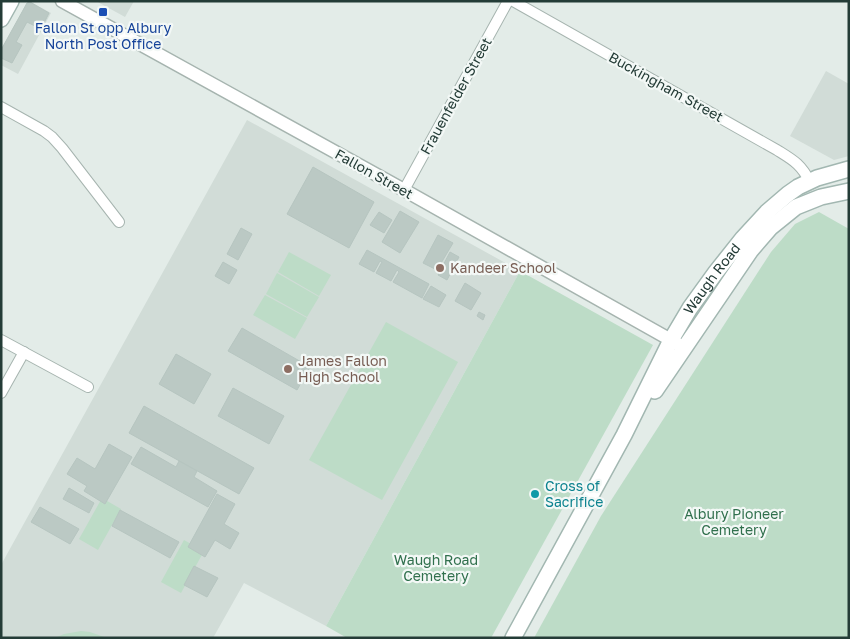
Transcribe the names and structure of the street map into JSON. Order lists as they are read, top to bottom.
{
  "streets": {
    "main road": ["Waugh Road"],
    "street": ["Buckingham Street", "Frauenfelder Street", "Fallon Street"]
  },
  "crossings": [
    ["Buckingham Street", "Waugh Road"],
    ["Frauenfelder Street", "Fallon Street"],
    ["Fallon Street", "Waugh Road"]
  ],
  "parks": ["Albury Pioneer Cemetery", "Waugh Road Cemetery"],
  "places": {
    "transit": ["Fallon St opp Albury North Post Office"],
    "other": ["Kandeer School", "James Fallon High School", "Cross of Sacrifice"]
  }
}
